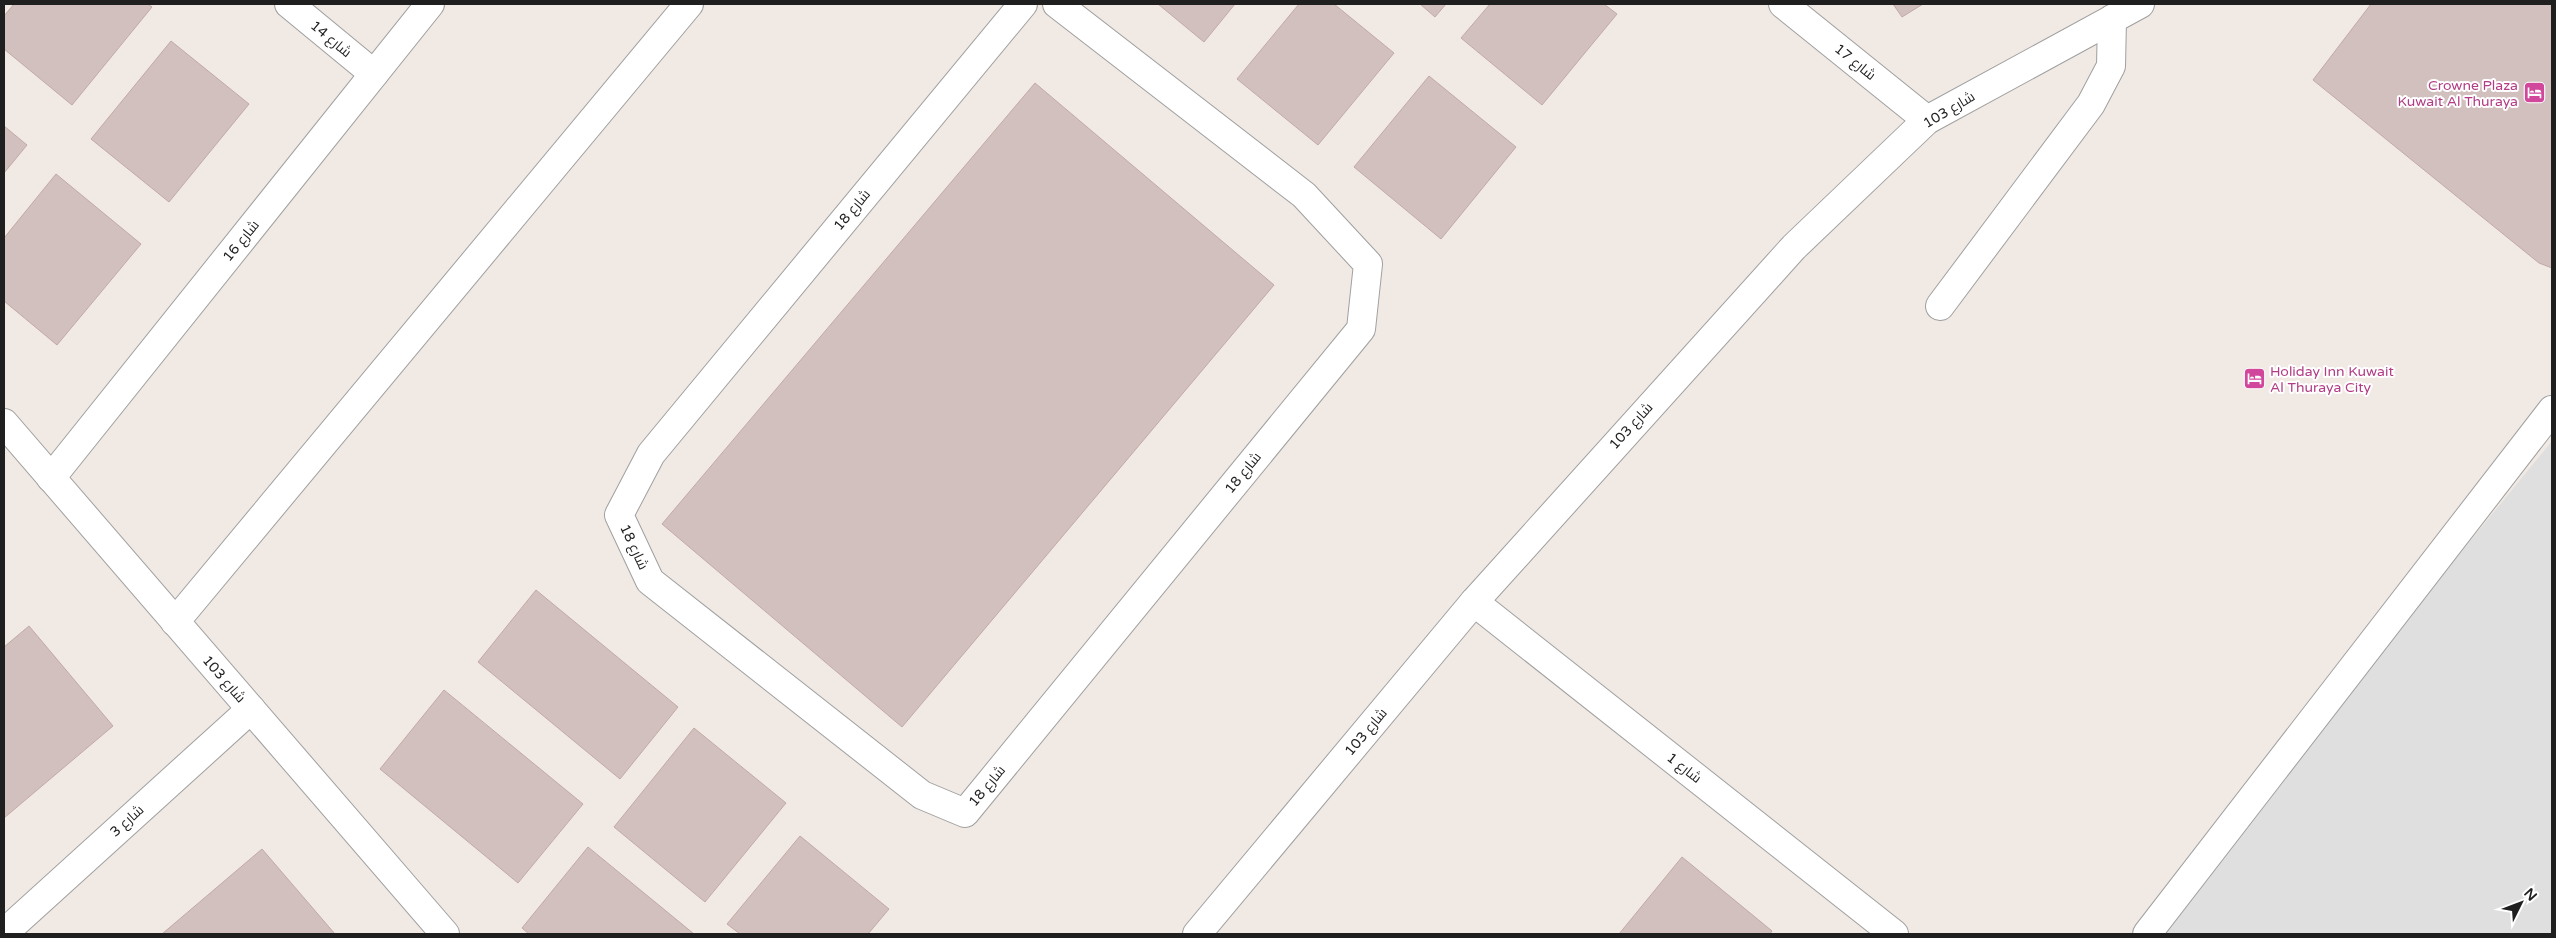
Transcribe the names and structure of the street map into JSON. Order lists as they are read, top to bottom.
{
  "streets": {
    "street": [
      "شارع 14",
      "شارع 17",
      "شارع 103",
      "شارع 18",
      "شارع 16",
      "شارع 1",
      "شارع 3"
    ]
  },
  "crossings": [
    ["شارع 14", "شارع 16"],
    ["شارع 17", "شارع 103"],
    ["شارع 103", "شارع 16"],
    ["شارع 103", "شارع 1"],
    ["شارع 103", "شارع 3"]
  ],
  "places": {
    "hotel": ["Crowne Plaza Kuwait Al Thuraya", "Holiday Inn Kuwait Al Thuraya City"]
  },
  "north": "top right"
}
